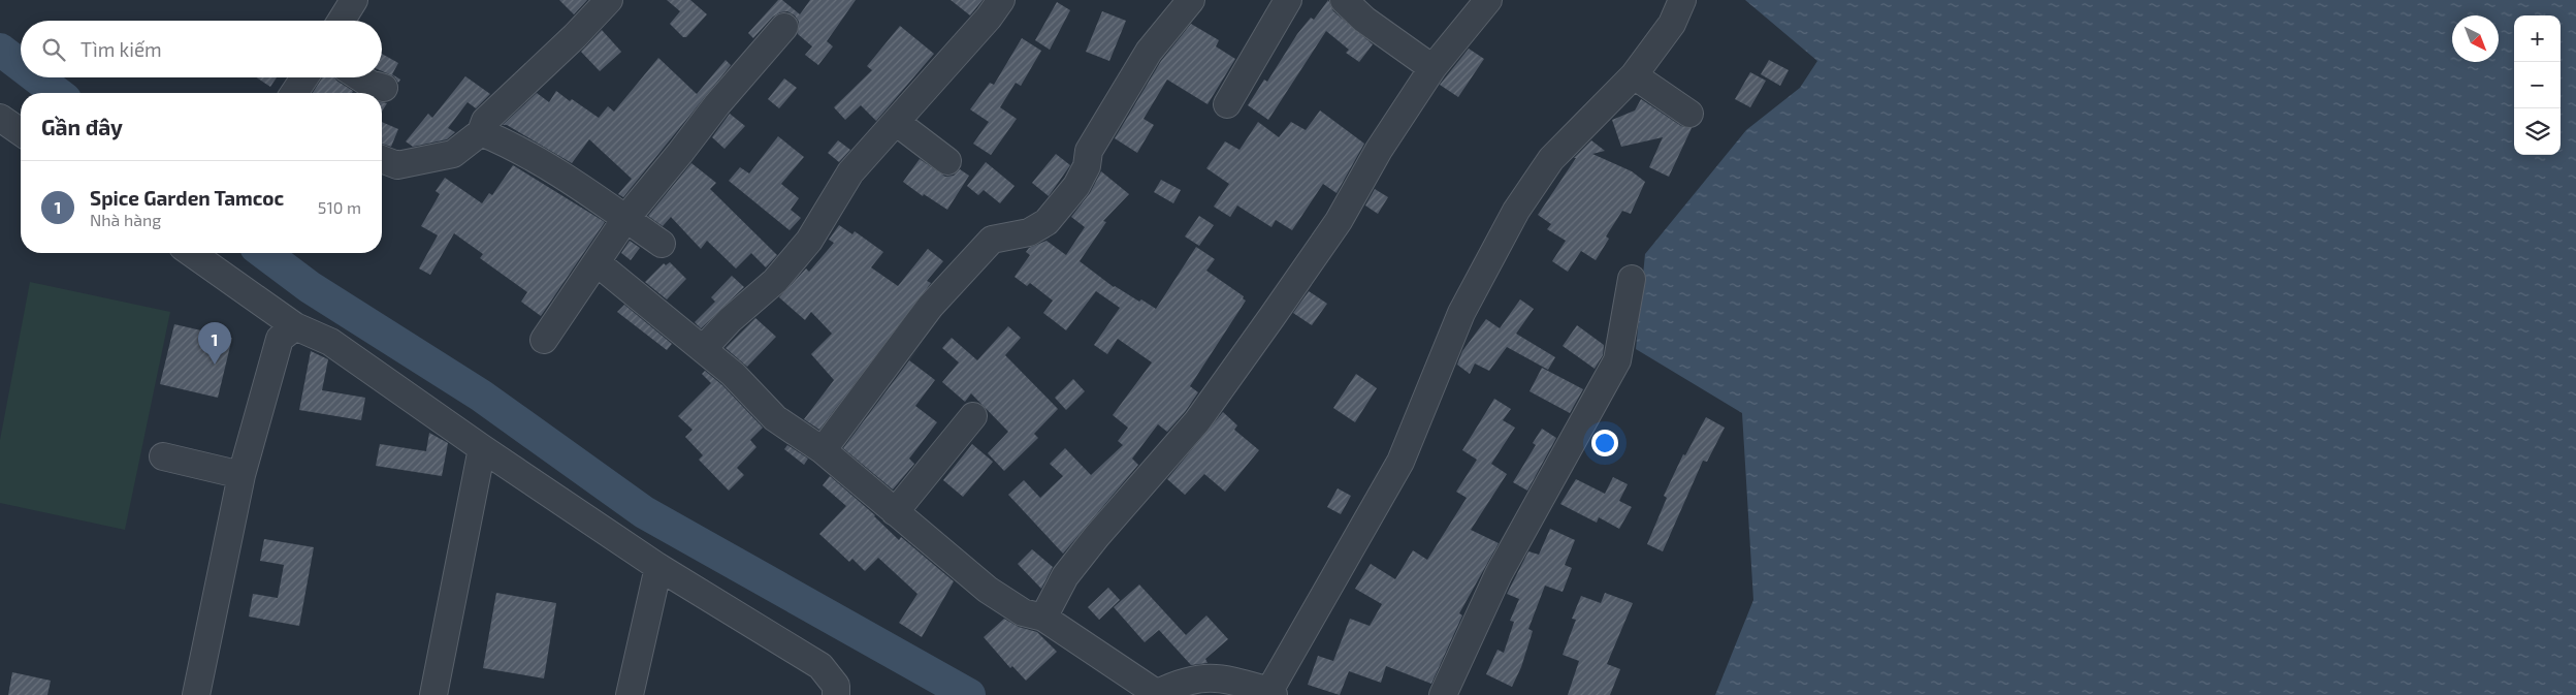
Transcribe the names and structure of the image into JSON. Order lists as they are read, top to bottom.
{
  "north": "bottom right",
  "page": {
    "map_buttons": ["+", "−"],
    "search": "Tìm kiếm",
    "heading": "Gần đây",
    "list": [
      {
        "mark": "1",
        "name": "Spice Garden Tamcoc",
        "note": "Nhà hàng",
        "value": "510 m"
      }
    ],
    "pins": "1"
  }
}
